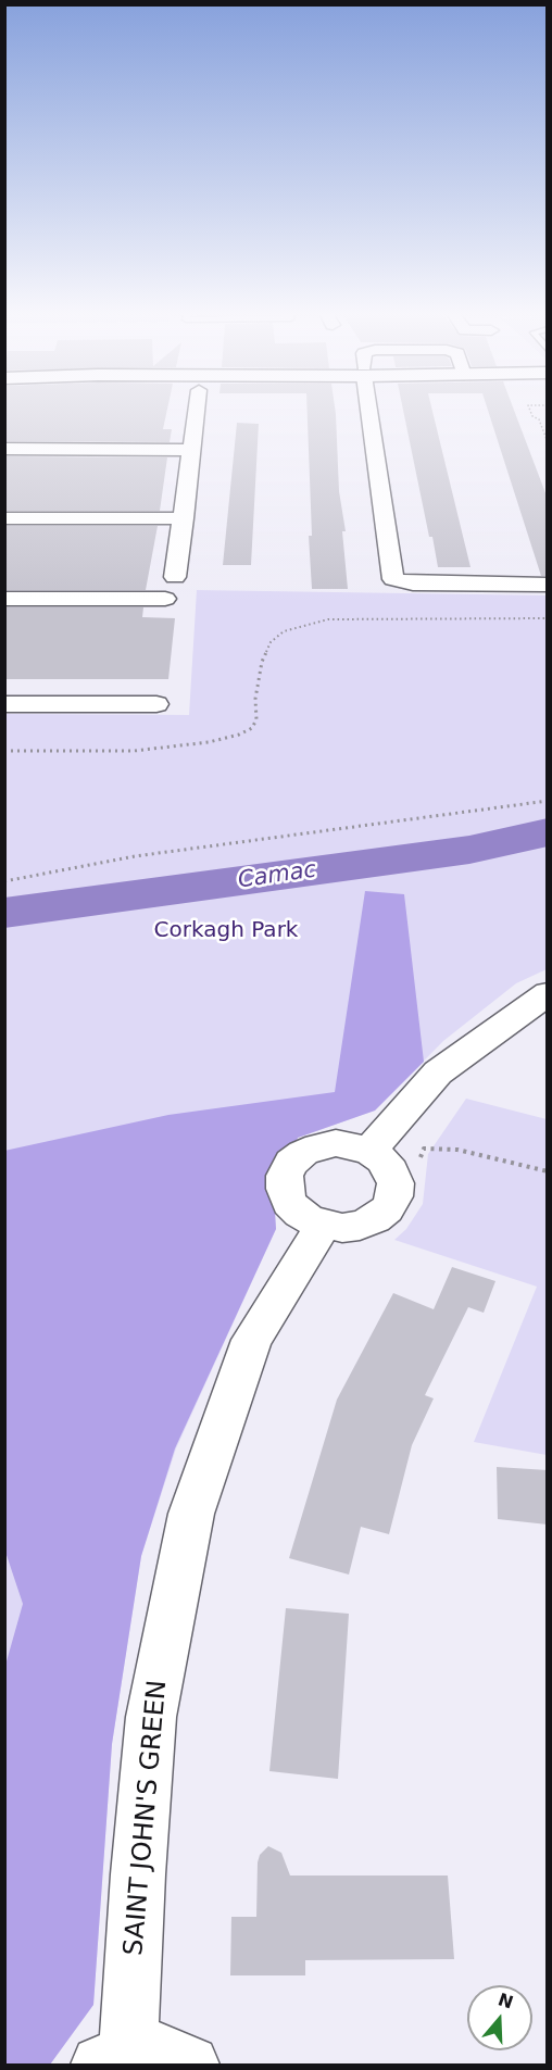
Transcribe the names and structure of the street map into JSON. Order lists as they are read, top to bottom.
{
  "streets": {
    "street": ["SAINT JOHN'S GREEN"]
  },
  "water": ["Camac"],
  "parks": ["Corkagh Park"],
  "north": "top"
}
